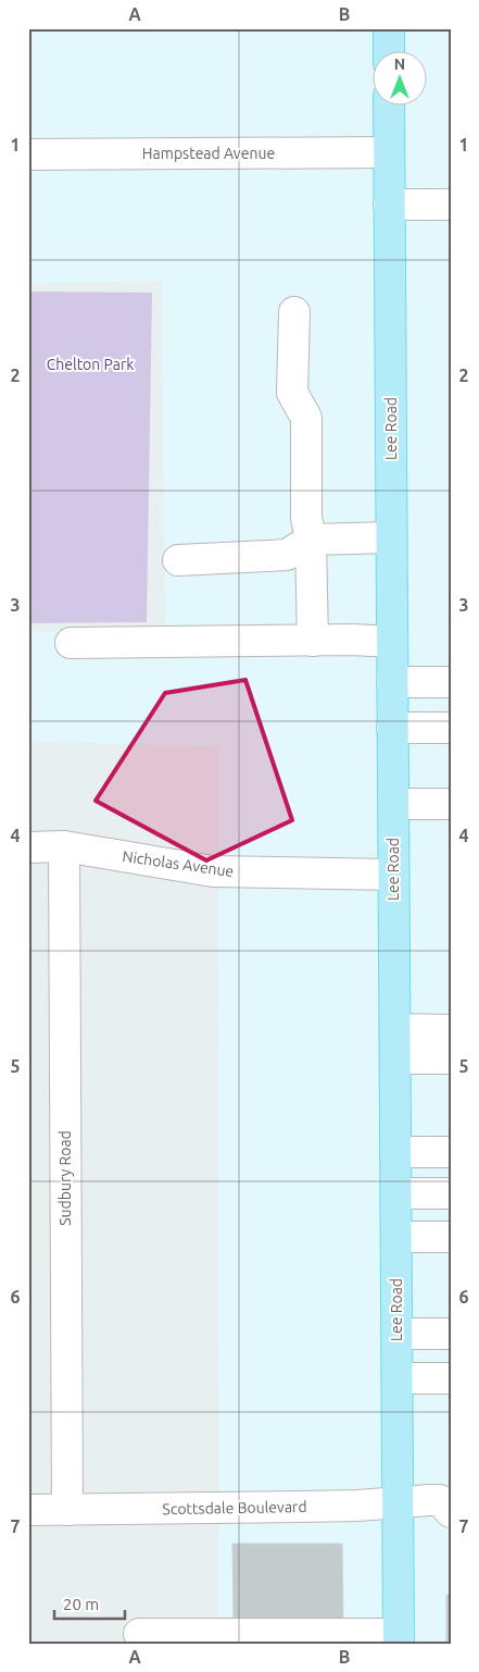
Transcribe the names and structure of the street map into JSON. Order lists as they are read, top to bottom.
{
  "streets": {
    "main road": ["Lee Road"],
    "street": [
      "Hampstead Avenue",
      "Nicholas Avenue",
      "Sudbury Road",
      "Scottsdale Boulevard"
    ]
  },
  "crossings": [
    ["Hampstead Avenue", "Lee Road"],
    ["Lee Road", "Nicholas Avenue"],
    ["Lee Road", "Scottsdale Boulevard"],
    ["Nicholas Avenue", "Sudbury Road"],
    ["Sudbury Road", "Scottsdale Boulevard"]
  ],
  "parks": ["Chelton Park"],
  "scale_bar": "20 m",
  "north": "top",
  "grid": {
    "columns": ["A", "B"],
    "rows": [
      "1",
      "2",
      "3",
      "4",
      "5",
      "6",
      "7"
    ]
  }
}
